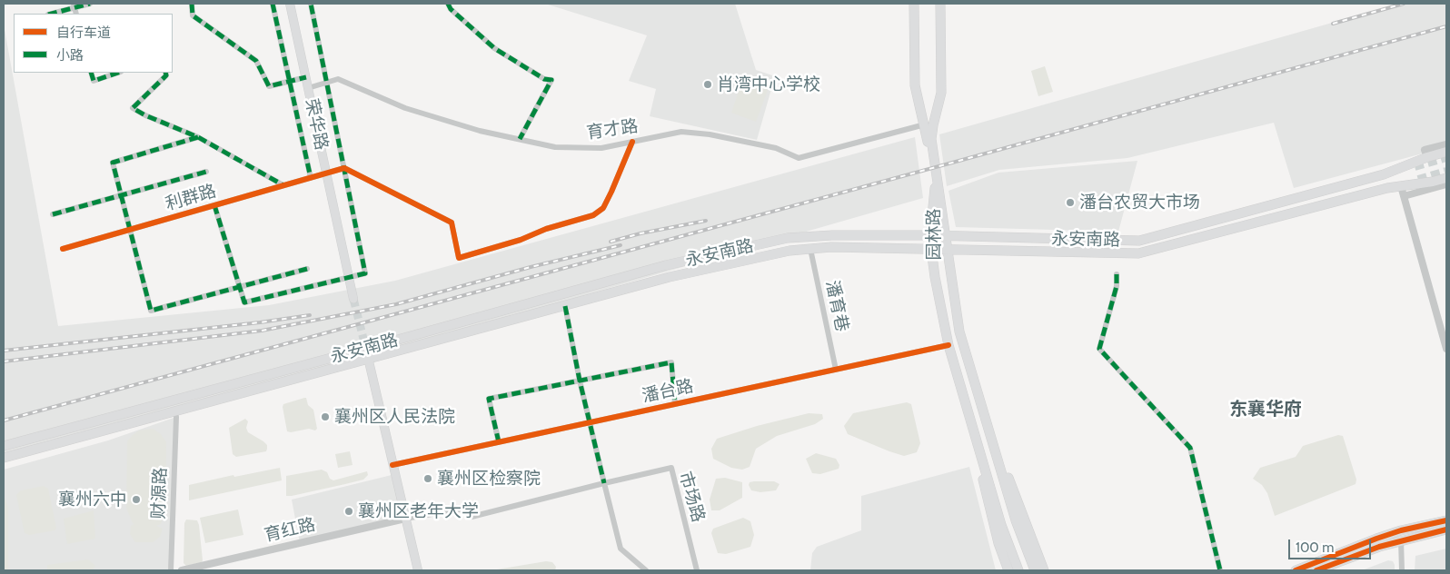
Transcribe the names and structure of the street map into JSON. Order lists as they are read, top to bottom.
{
  "streets": {
    "main road": ["荣华路", "园林路", "永安南路"],
    "street": [
      "育才路",
      "利群路",
      "潘育巷",
      "潘台路",
      "财源路",
      "市场路",
      "育红路"
    ]
  },
  "crossings": [
    ["荣华路", "育才路"],
    ["荣华路", "利群路"],
    ["育才路", "园林路"],
    ["园林路", "永安南路"],
    ["园林路", "潘台路"],
    ["永安南路", "潘育巷"],
    ["潘育巷", "潘台路"]
  ],
  "districts": ["东襄华府"],
  "places": [
    "肖湾中心学校",
    "潘台农贸大市场",
    "襄州区人民法院",
    "襄州区检察院",
    "襄州六中",
    "襄州区老年大学"
  ],
  "legend": ["自行车道", "小路"],
  "scale_bar": "100 m"
}
